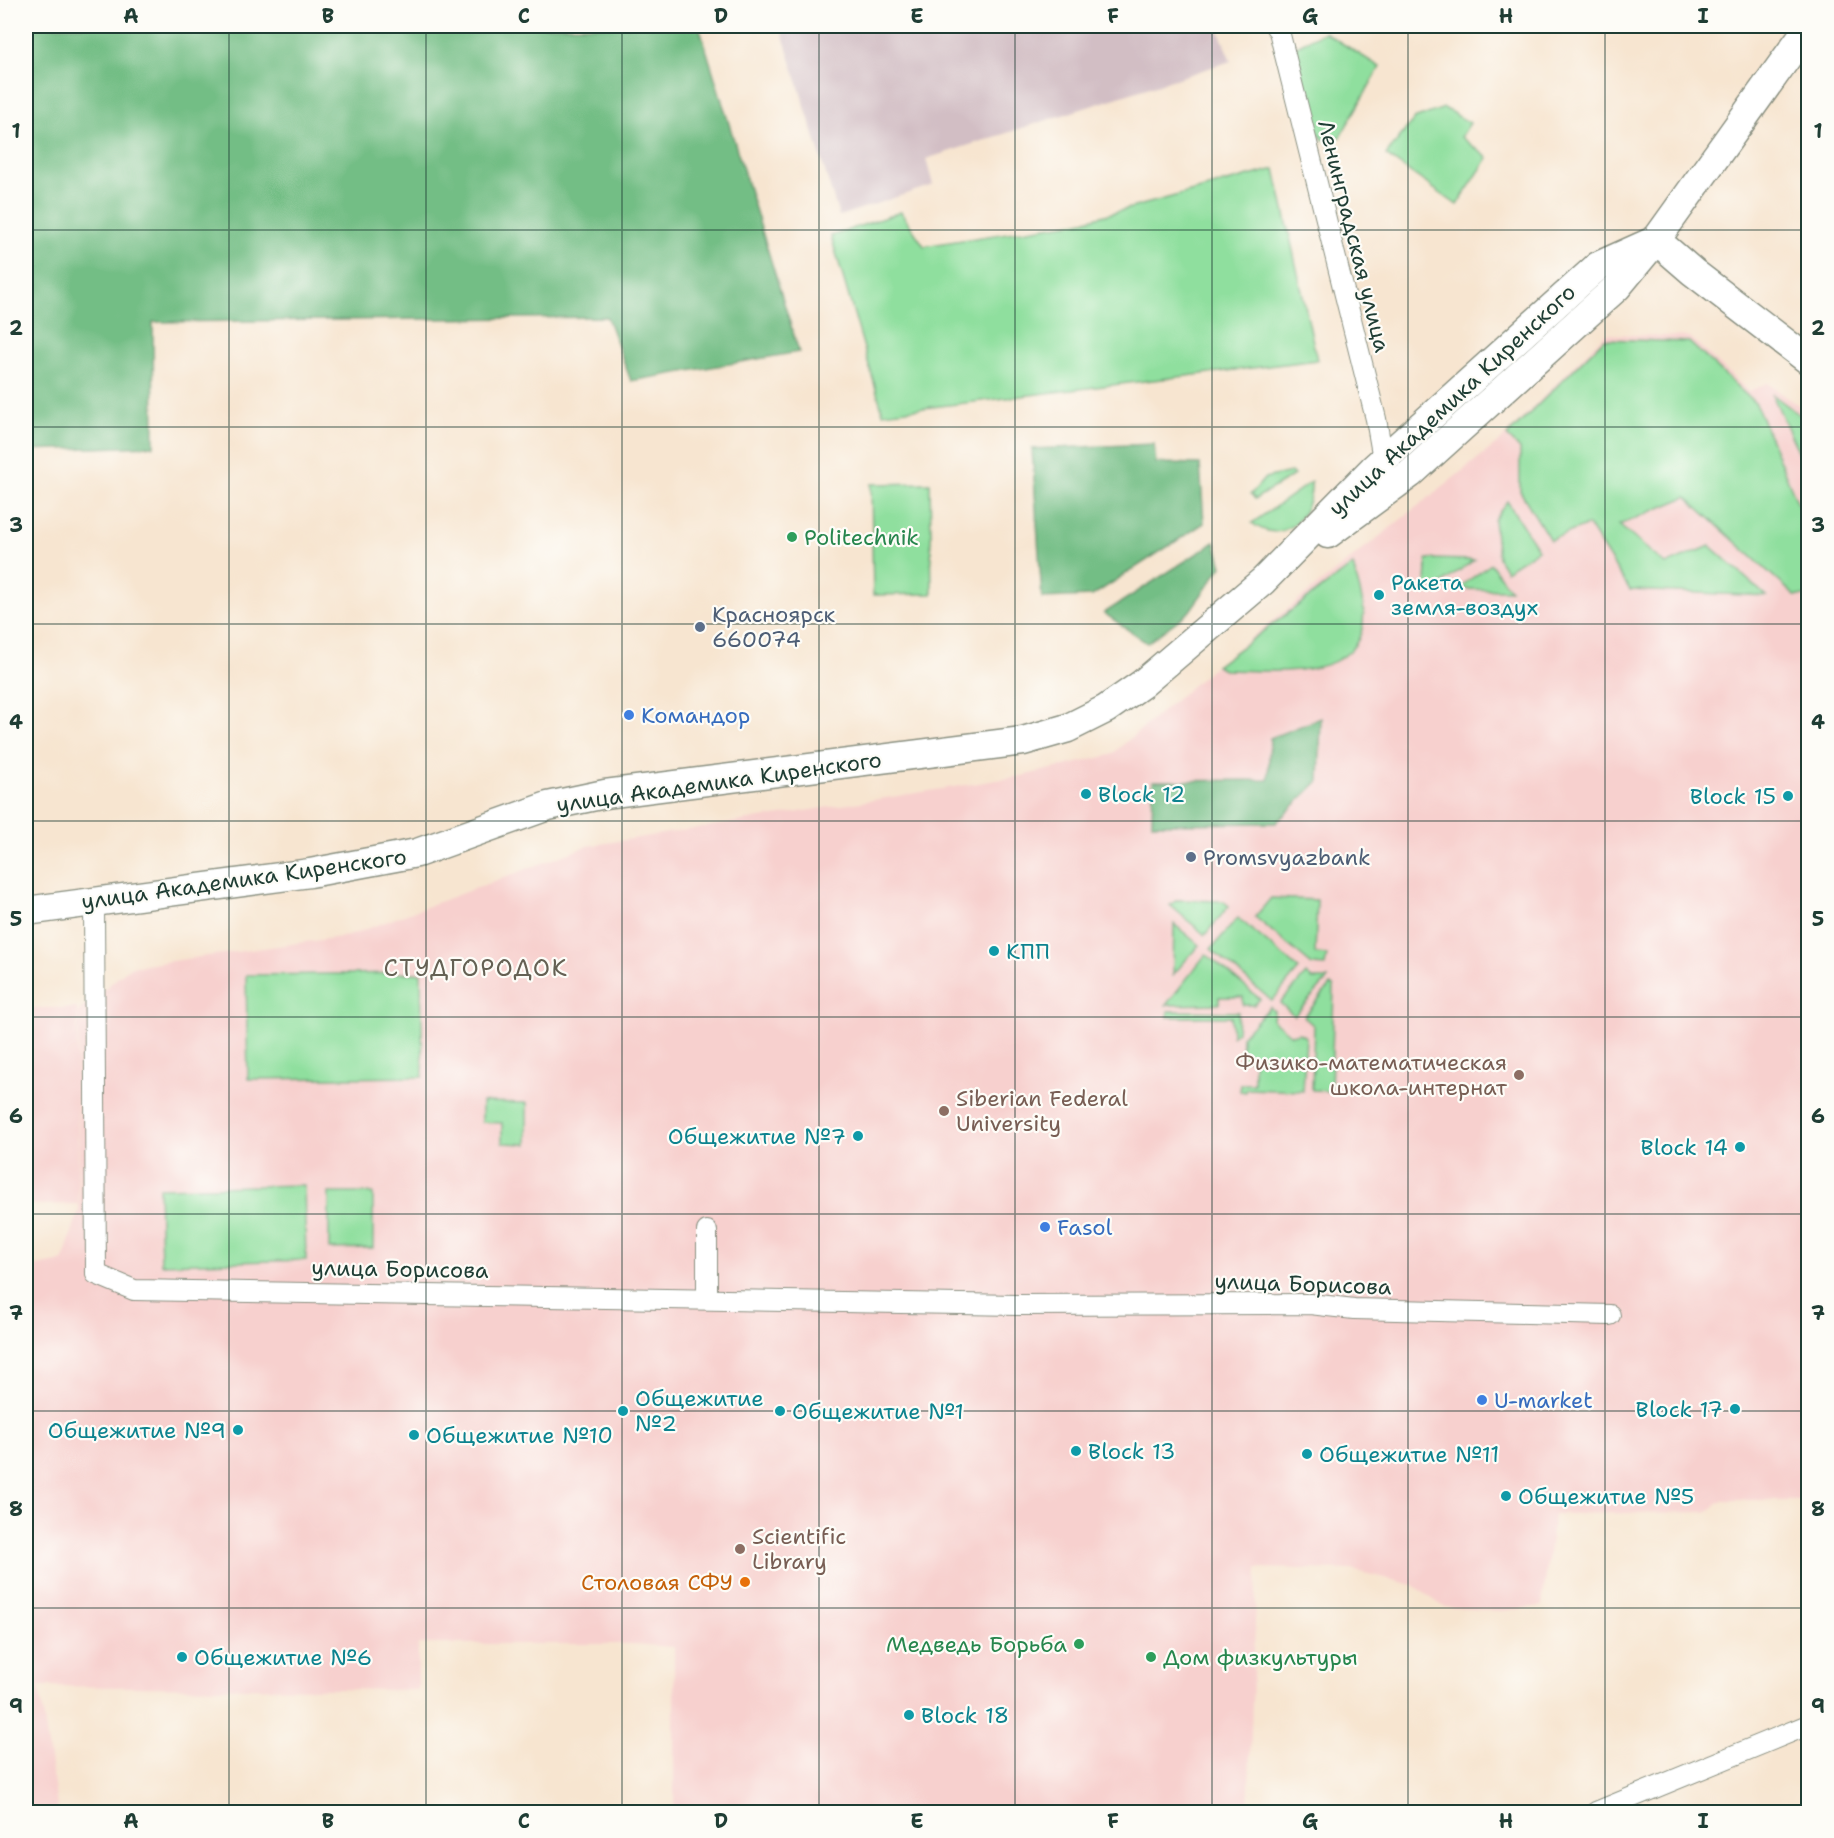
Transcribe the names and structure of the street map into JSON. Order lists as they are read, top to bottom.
{
  "streets": {
    "main road": ["улица Академика Киренского"],
    "street": ["Ленинградская улица", "улица Борисова"]
  },
  "crossings": [
    ["Ленинградская улица", "улица Академика Киренского"],
    ["улица Академика Киренского", "улица Борисова"]
  ],
  "districts": ["СТУДГОРОДОК"],
  "places": [
    "Politechnik",
    "Ракета земля-воздух",
    "Красноярск 660074",
    "Командор",
    "Block 12",
    "Block 15",
    "Promsvyazbank",
    "КПП",
    "Физико-математическая школа-интернат",
    "Siberian Federal University",
    "Общежитие №7",
    "Block 14",
    "Fasol",
    "U-market",
    "Block 17",
    "Общежитие №2",
    "Общежитие №1",
    "Общежитие №9",
    "Общежитие №10",
    "Block 13",
    "Общежитие №11",
    "Общежитие №5",
    "Scientific Library",
    "Столовая СФУ",
    "Медведь Борьба",
    "Общежитие №6",
    "Дом физкультуры",
    "Block 18"
  ],
  "grid": {
    "columns": [
      "A",
      "B",
      "C",
      "D",
      "E",
      "F",
      "G",
      "H",
      "I"
    ],
    "rows": [
      "1",
      "2",
      "3",
      "4",
      "5",
      "6",
      "7",
      "8",
      "9"
    ]
  }
}
